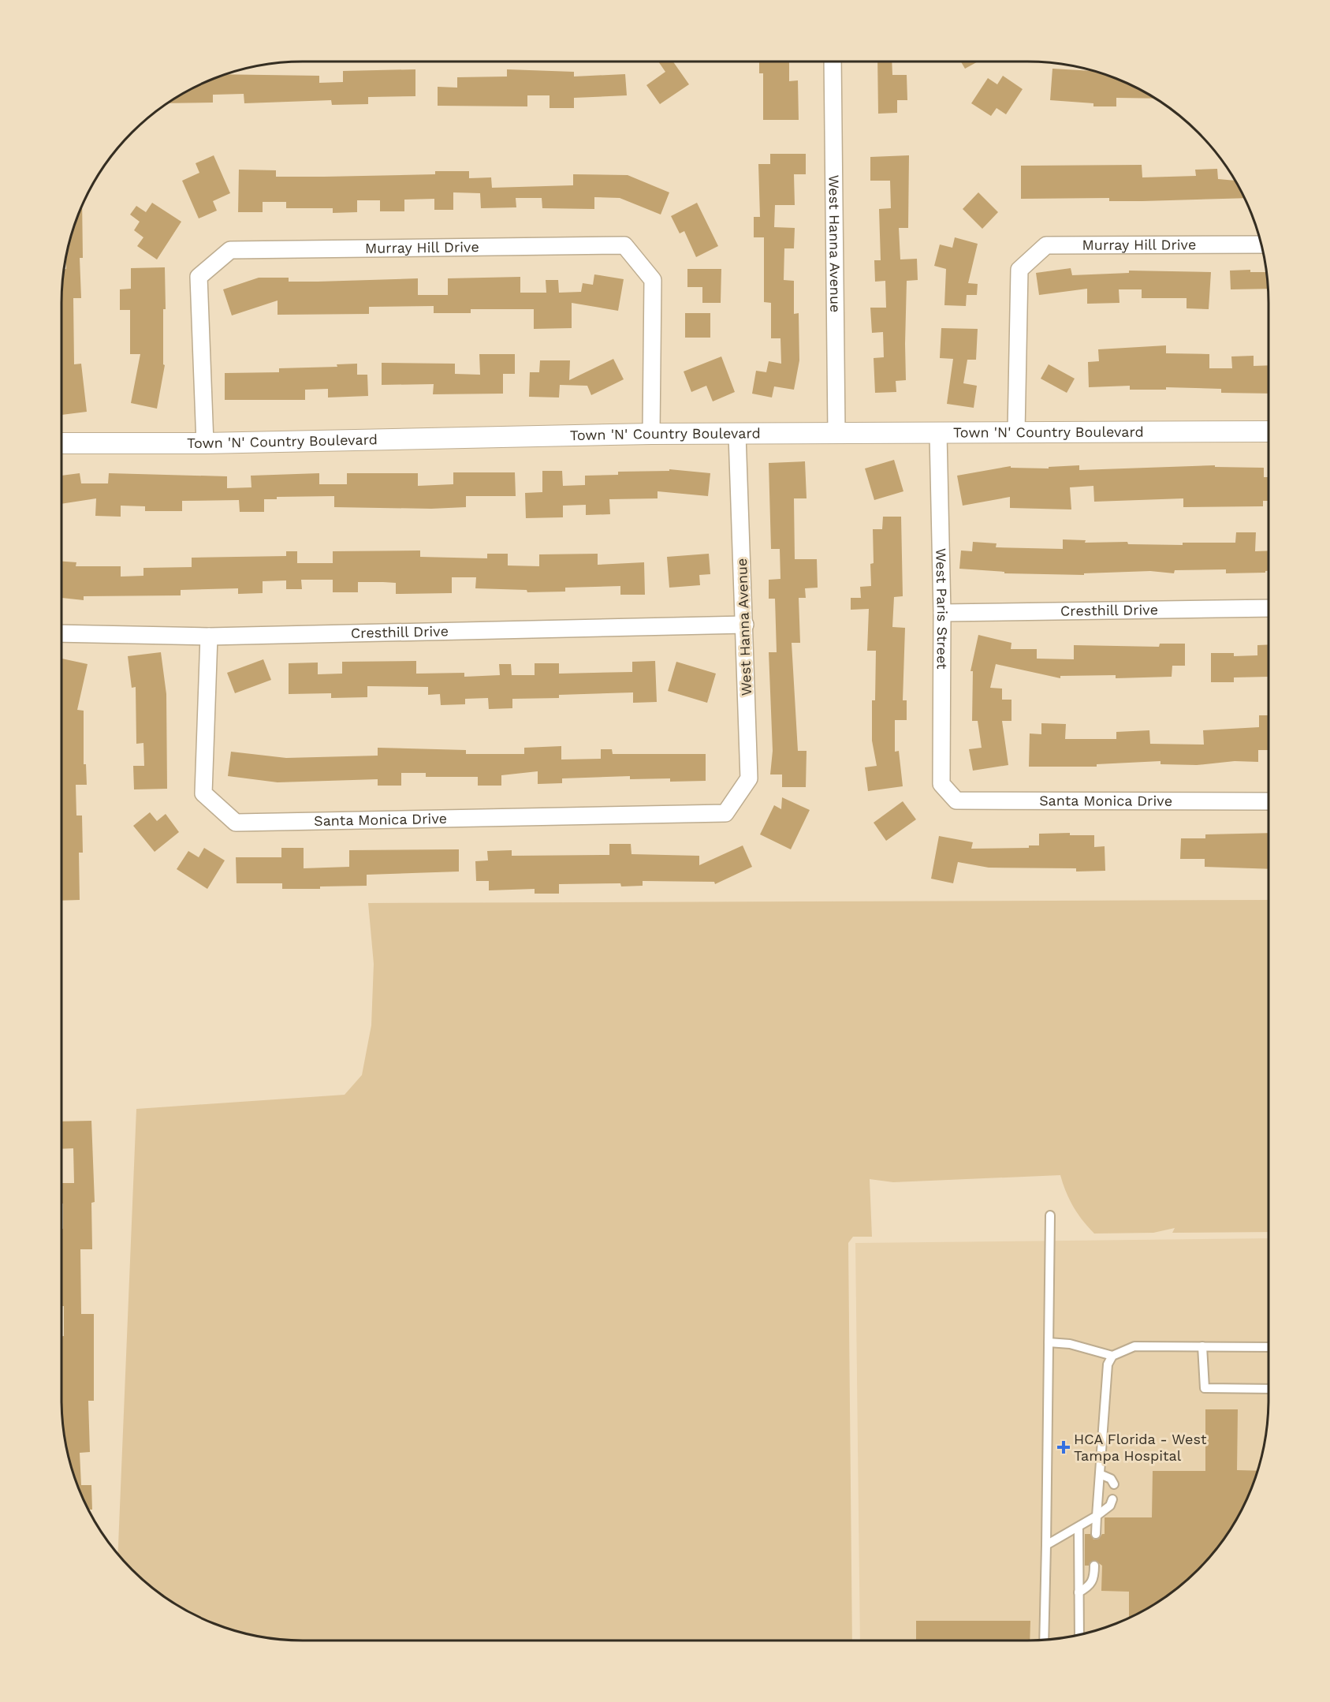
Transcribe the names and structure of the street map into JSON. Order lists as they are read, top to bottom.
{
  "streets": {
    "street": [
      "West Hanna Avenue",
      "Murray Hill Drive",
      "Town 'N' Country Boulevard",
      "West Paris Street",
      "Cresthill Drive",
      "Santa Monica Drive"
    ]
  },
  "crossings": [
    ["West Hanna Avenue", "Town 'N' Country Boulevard"],
    ["West Hanna Avenue", "Cresthill Drive"],
    ["West Hanna Avenue", "Santa Monica Drive"],
    ["Murray Hill Drive", "Town 'N' Country Boulevard"],
    ["Town 'N' Country Boulevard", "West Paris Street"],
    ["West Paris Street", "Cresthill Drive"],
    ["West Paris Street", "Santa Monica Drive"],
    ["Cresthill Drive", "Santa Monica Drive"]
  ],
  "places": {
    "health": ["HCA Florida - West Tampa Hospital"]
  }
}
